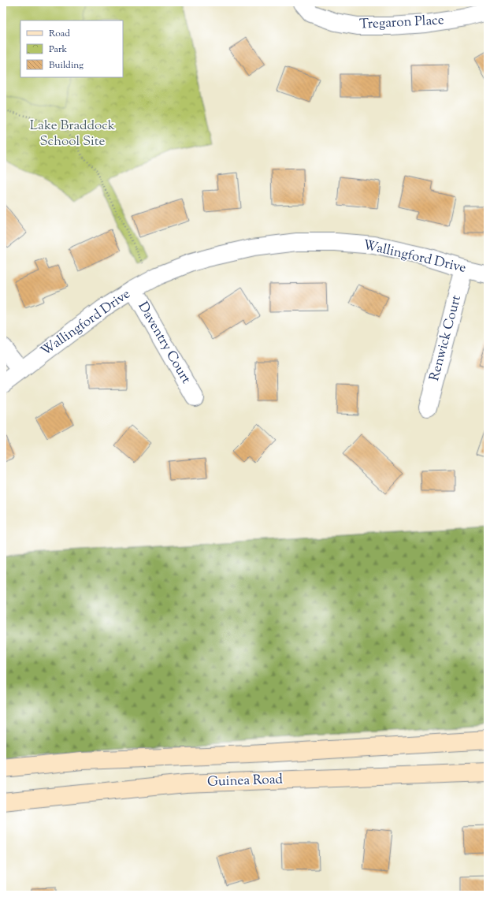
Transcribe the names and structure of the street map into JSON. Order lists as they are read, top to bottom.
{
  "streets": {
    "main road": ["Guinea Road"],
    "street": [
      "Tregaron Place",
      "Wallingford Drive",
      "Renwick Court",
      "Daventry Court"
    ]
  },
  "crossings": [
    ["Wallingford Drive", "Renwick Court"],
    ["Wallingford Drive", "Daventry Court"]
  ],
  "parks": ["Lake Braddock School Site"],
  "legend": ["Road", "Park", "Building"]
}
